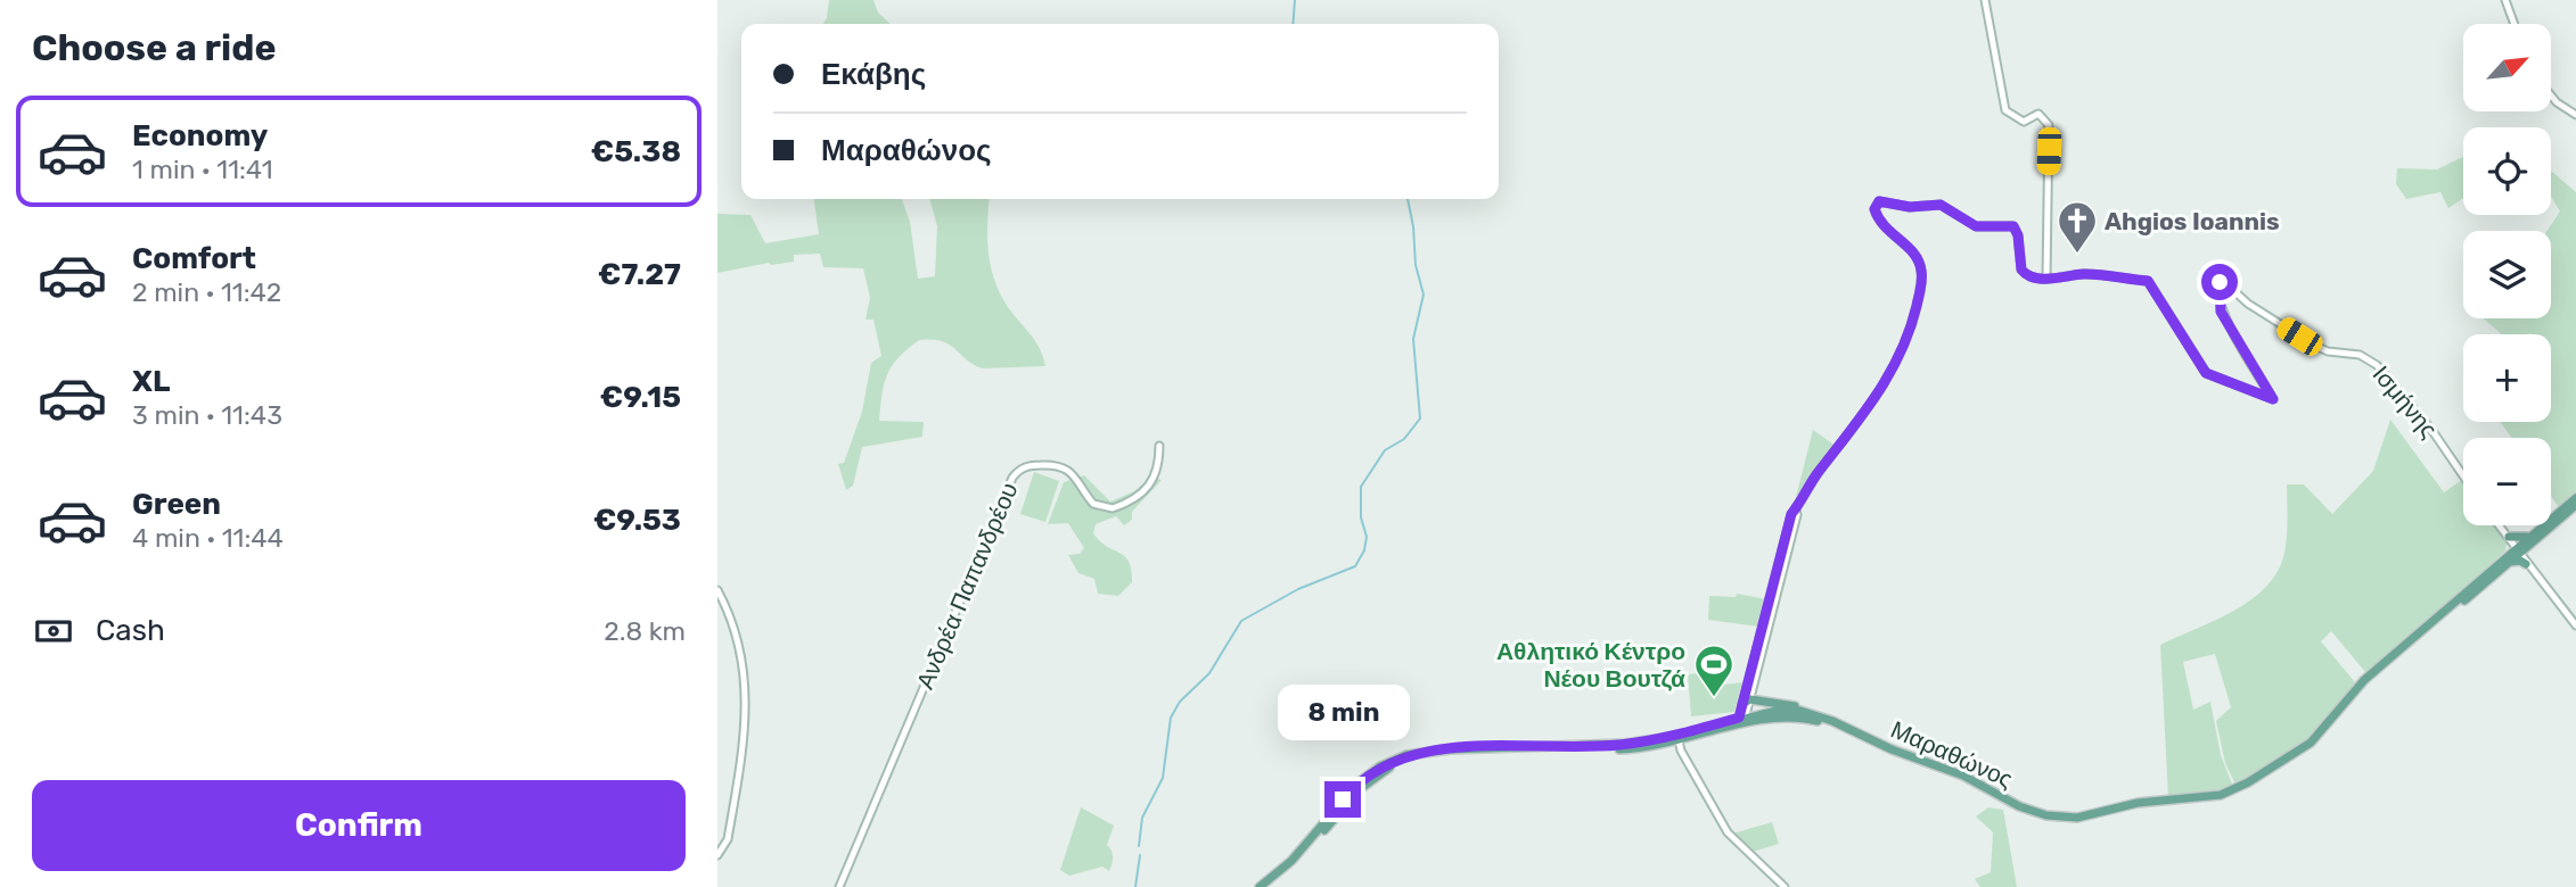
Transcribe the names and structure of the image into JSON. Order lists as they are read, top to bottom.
{
  "streets": {
    "main road": ["Μαραθώνος"],
    "street": ["Ισμήνης", "Ανδρέα Παπανδρέου"]
  },
  "places": {
    "church": ["Ahgios Ioannis"],
    "sports": ["Αθλητικό Κέντρο Νέου Βουτζά"]
  },
  "north": "top right",
  "page": {
    "heading": "Choose a ride",
    "map_buttons": ["+", "−"],
    "banner": ["Εκάβης", "Μαραθώνος"],
    "list": [
      {
        "name": "Economy",
        "note": "1 min · 11:41",
        "value": "€5.38"
      },
      {
        "name": "Comfort",
        "note": "2 min · 11:42",
        "value": "€7.27"
      },
      {
        "name": "XL",
        "note": "3 min · 11:43",
        "value": "€9.15"
      },
      {
        "name": "Green",
        "note": "4 min · 11:44",
        "value": "€9.53"
      }
    ],
    "pay": ["Cash", "2.8 km"],
    "bubble": "8 min",
    "buttons": "Confirm"
  }
}
